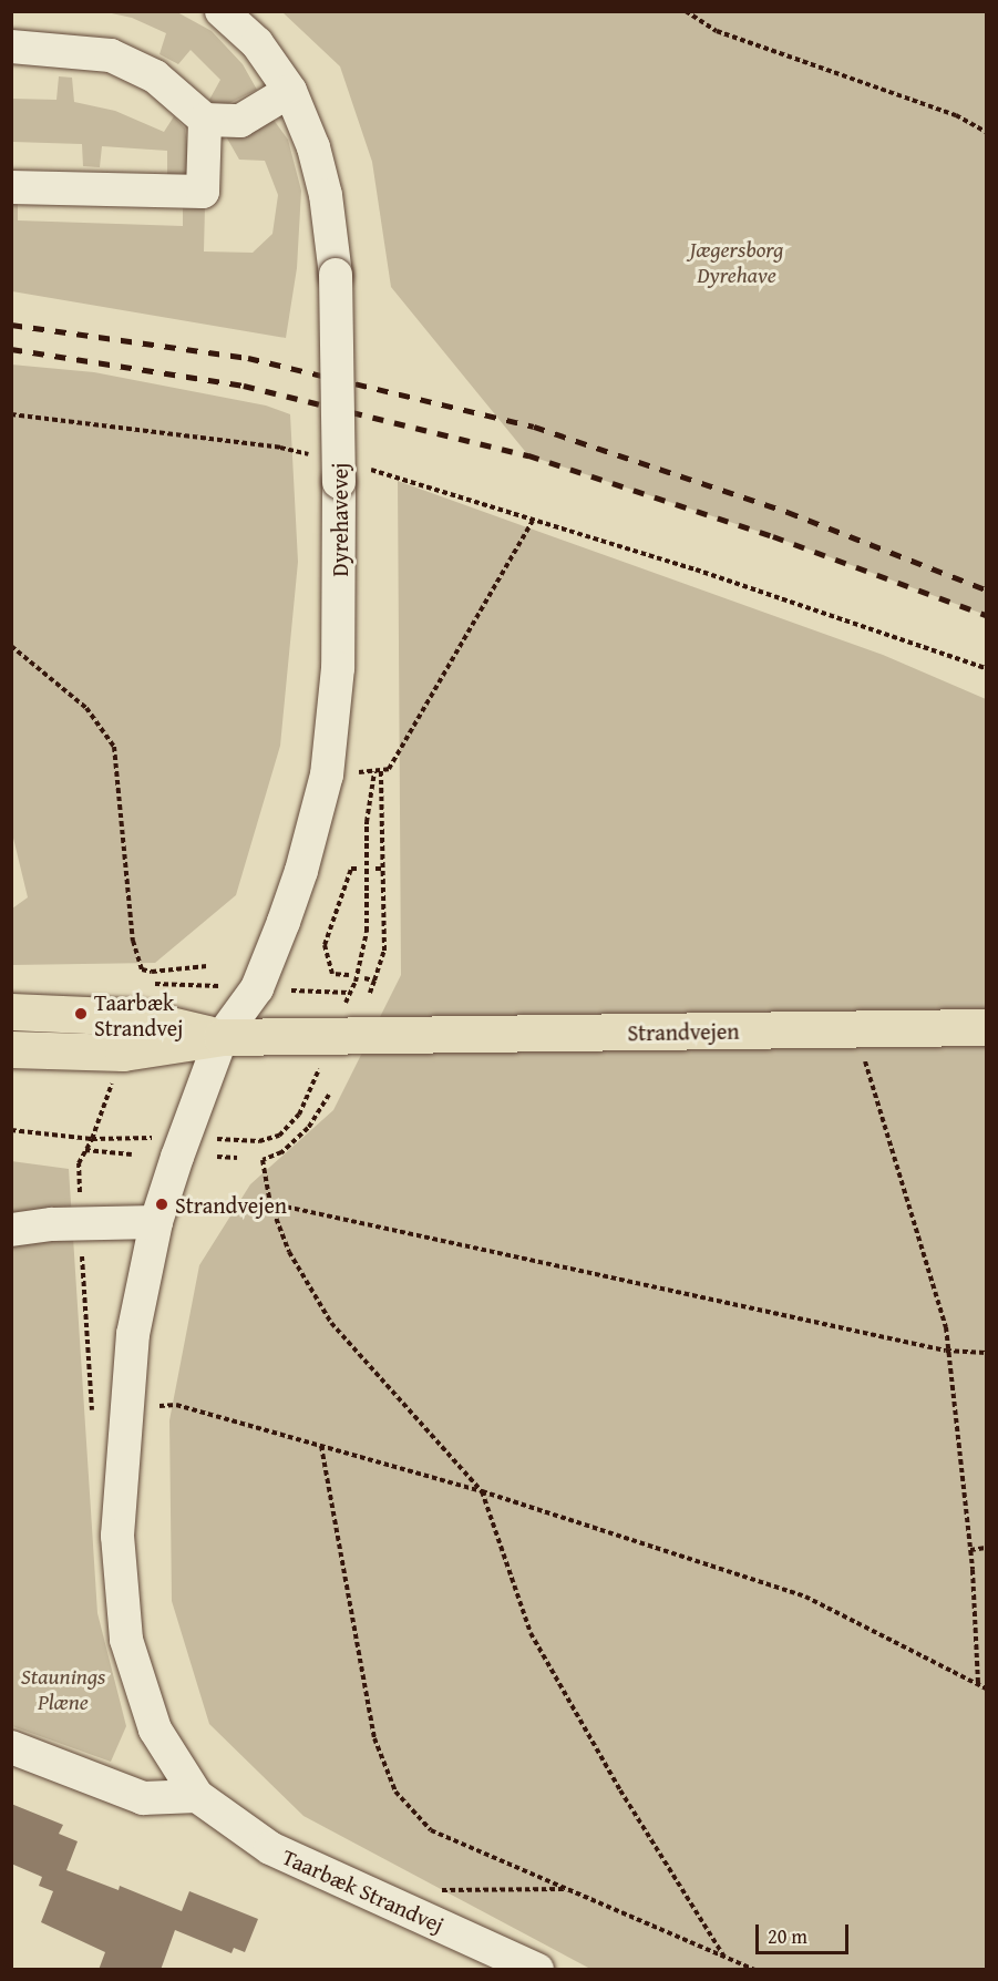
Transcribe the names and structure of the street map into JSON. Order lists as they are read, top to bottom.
{
  "streets": {
    "main road": ["Strandvejen"],
    "street": ["Dyrehavevej", "Taarbæk Strandvej"]
  },
  "crossings": [
    ["Dyrehavevej", "Strandvejen"],
    ["Dyrehavevej", "Taarbæk Strandvej"],
    ["Strandvejen", "Taarbæk Strandvej"]
  ],
  "parks": ["Jægersborg Dyrehave", "Staunings Plæne"],
  "places": ["Taarbæk Strandvej", "Strandvejen"],
  "scale_bar": "20 m"
}
